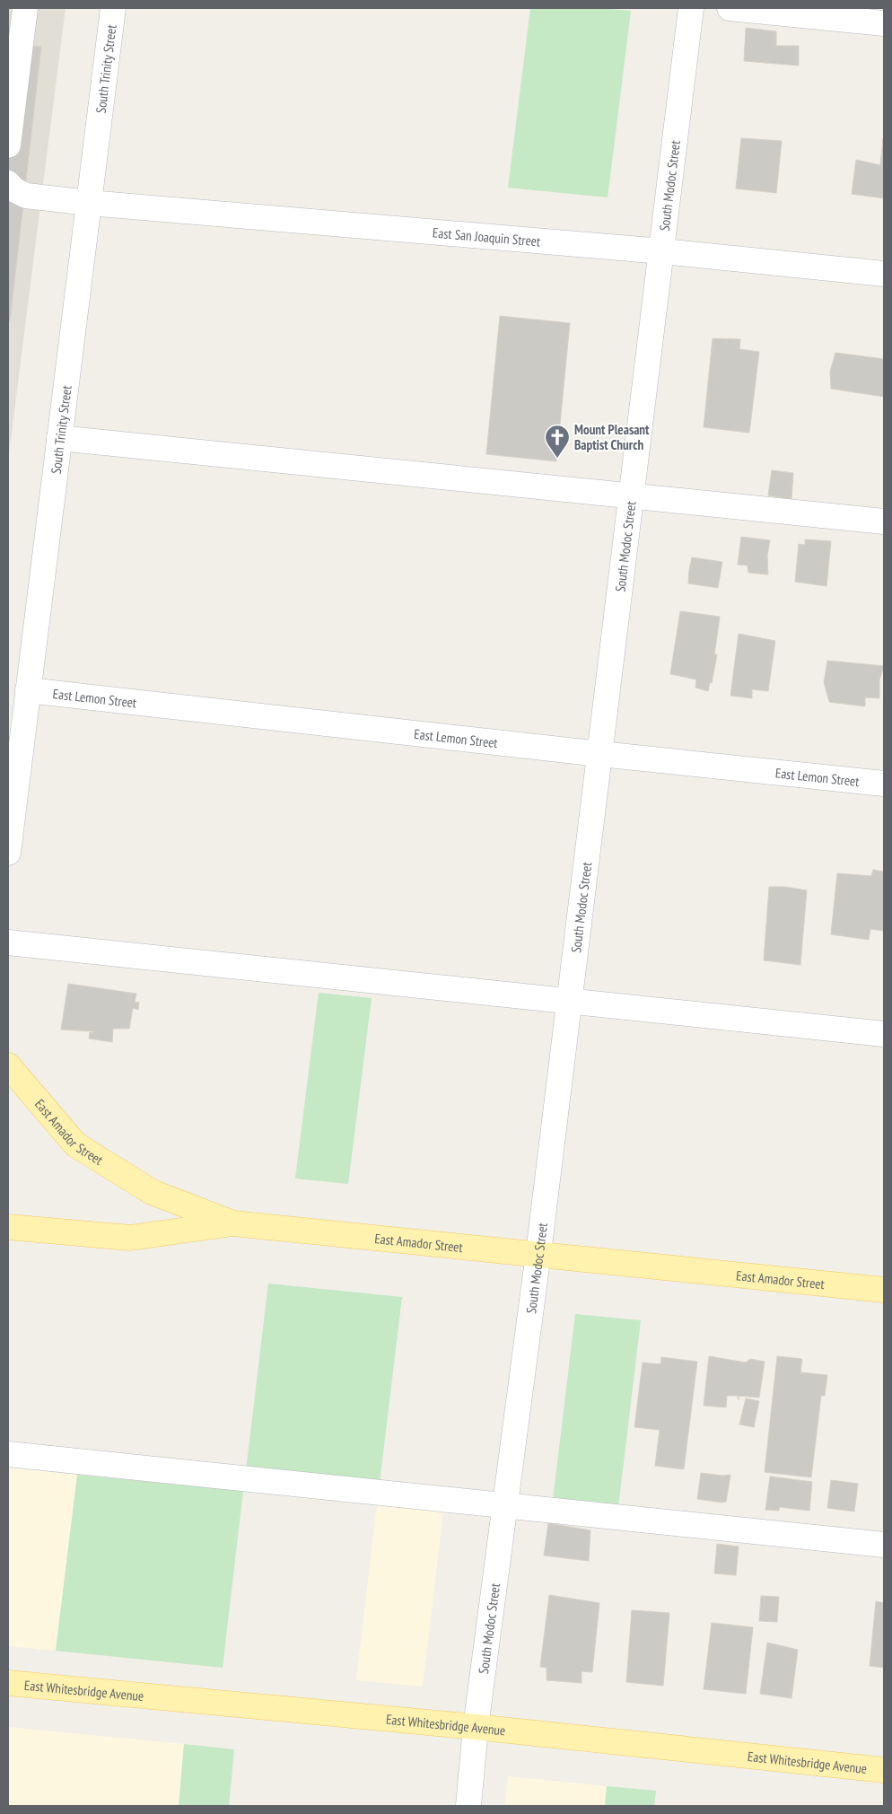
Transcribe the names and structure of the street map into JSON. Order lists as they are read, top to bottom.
{
  "streets": {
    "main road": ["East Amador Street", "East Whitesbridge Avenue"],
    "street": [
      "South Trinity Street",
      "South Modoc Street",
      "East San Joaquin Street",
      "East Lemon Street"
    ]
  },
  "crossings": [
    ["South Trinity Street", "East San Joaquin Street"],
    ["South Trinity Street", "East Lemon Street"],
    ["South Modoc Street", "East San Joaquin Street"],
    ["South Modoc Street", "East Lemon Street"],
    ["South Modoc Street", "East Amador Street"],
    ["South Modoc Street", "East Whitesbridge Avenue"]
  ],
  "places": {
    "church": ["Mount Pleasant Baptist Church"]
  }
}
